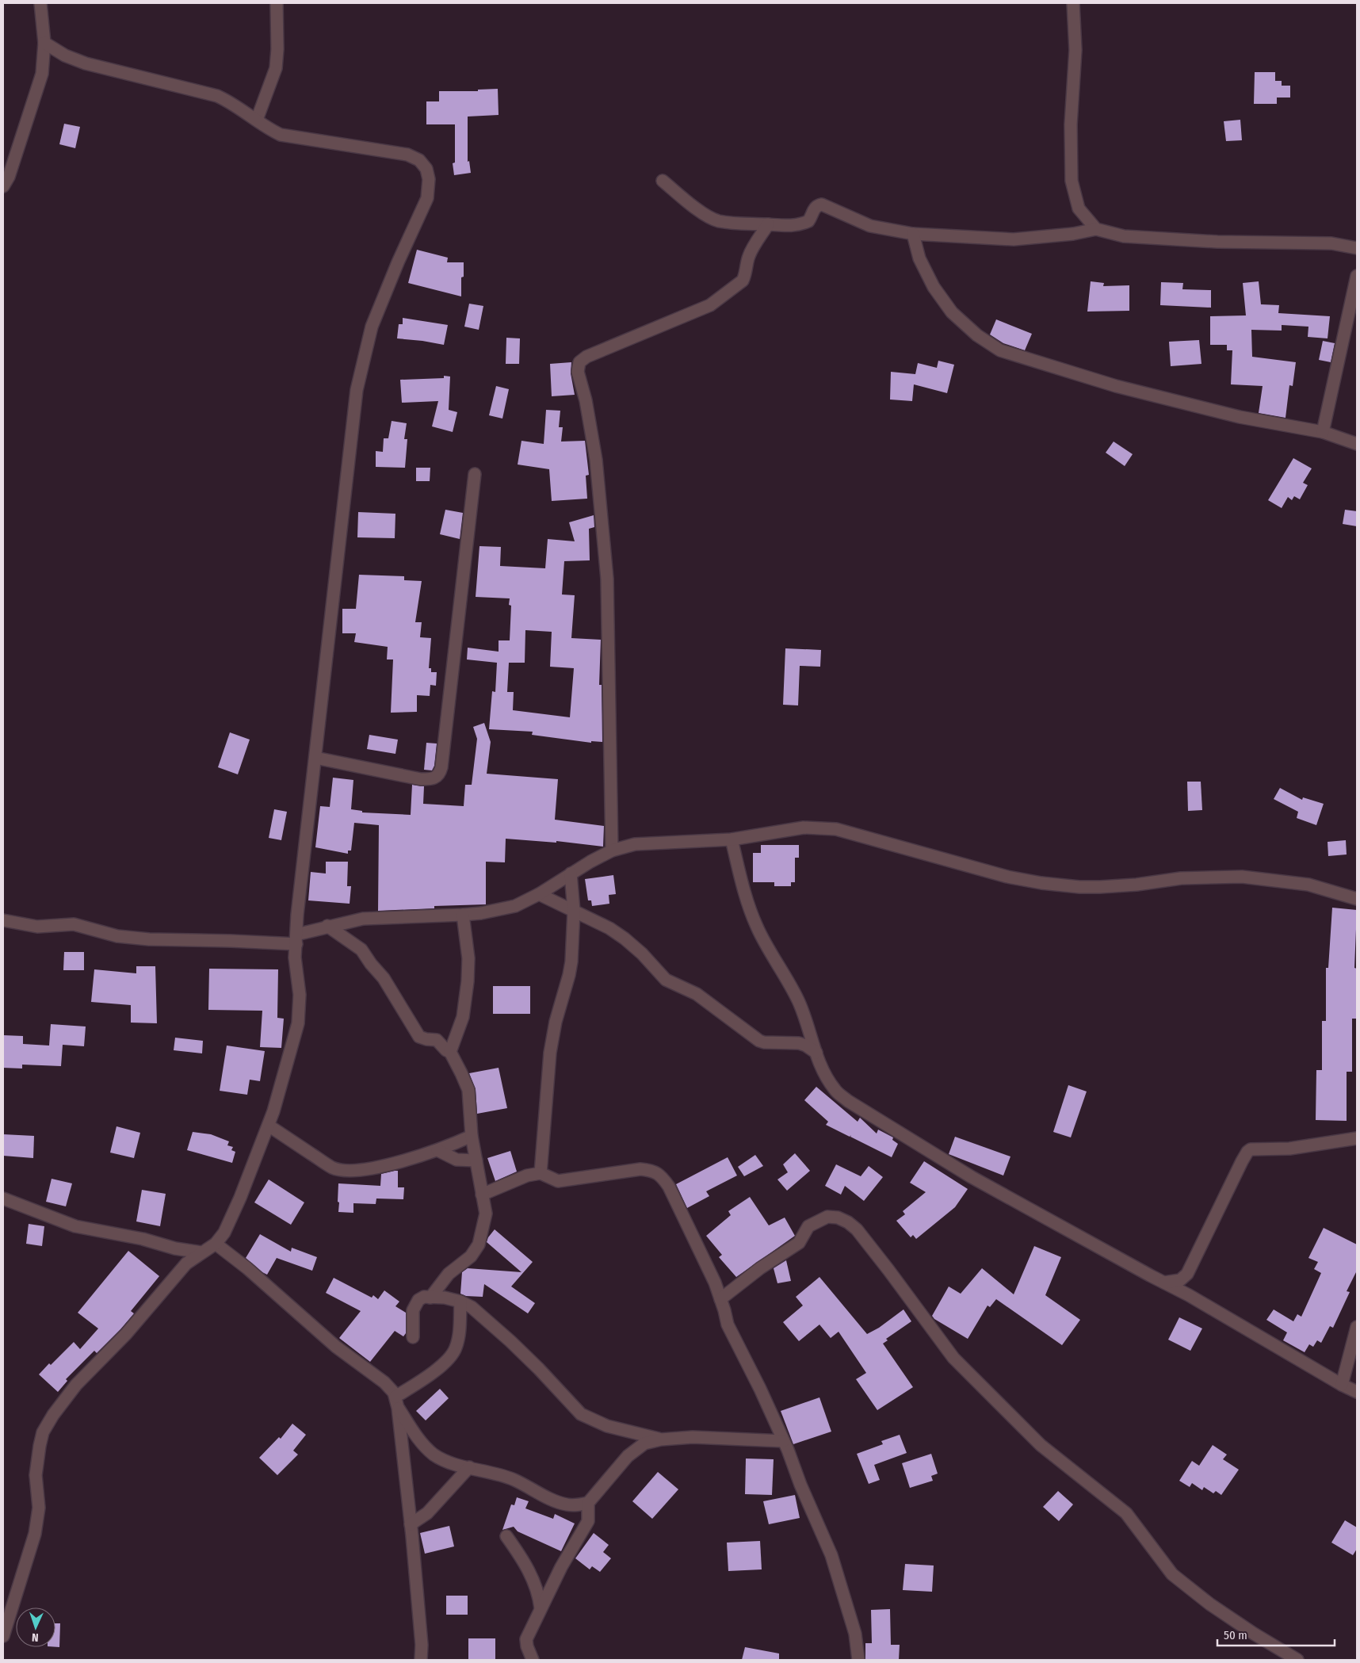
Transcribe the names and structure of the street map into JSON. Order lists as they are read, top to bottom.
{
  "scale_bar": "50 m",
  "north": "bottom"
}
